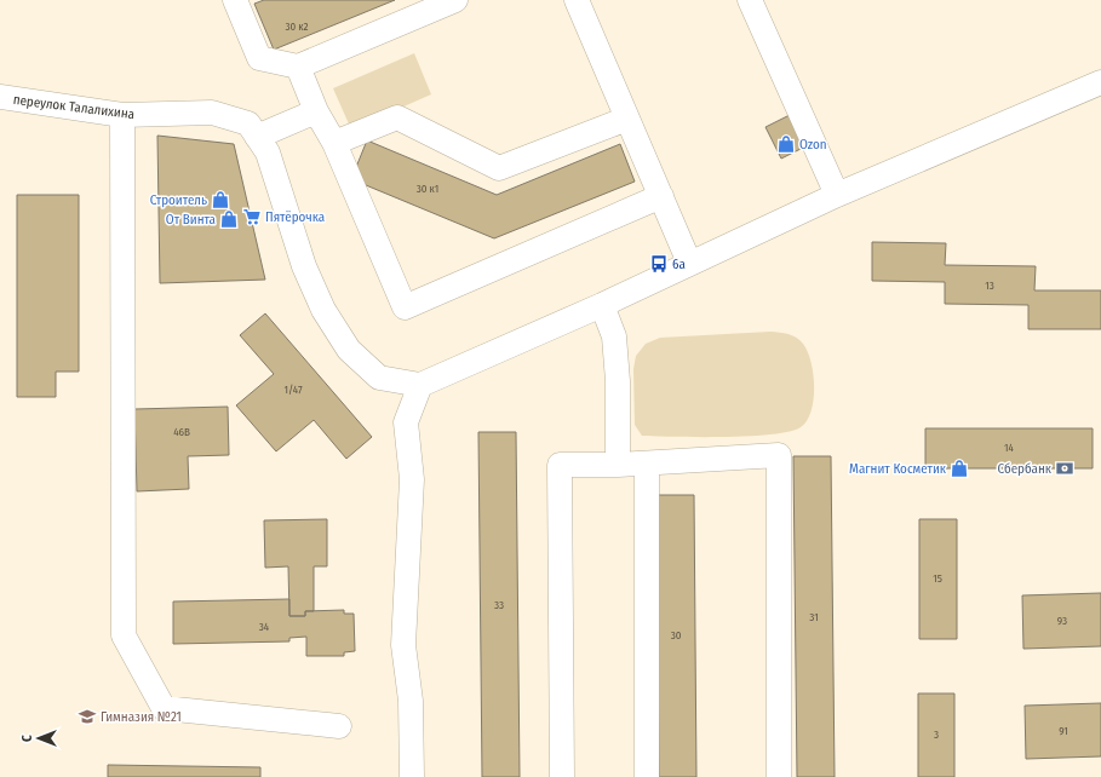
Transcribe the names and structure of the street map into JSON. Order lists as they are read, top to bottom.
{
  "streets": {
    "street": ["переулок Талалихина"]
  },
  "places": {
    "shop": [
      "Ozon",
      "Строитель",
      "От Винта",
      "Магнит Косметик"
    ],
    "supermarket": ["Пятёрочка"],
    "bus stop": ["6а"],
    "bank": ["Сбербанк"],
    "school or university": ["Гимназия №21"]
  },
  "house_numbers": [
    "30 к2",
    "30 к1",
    "13",
    "1/47",
    "46В",
    "14",
    "15",
    "33",
    "31",
    "93",
    "34",
    "30",
    "91",
    "3"
  ],
  "north": "left"
}
